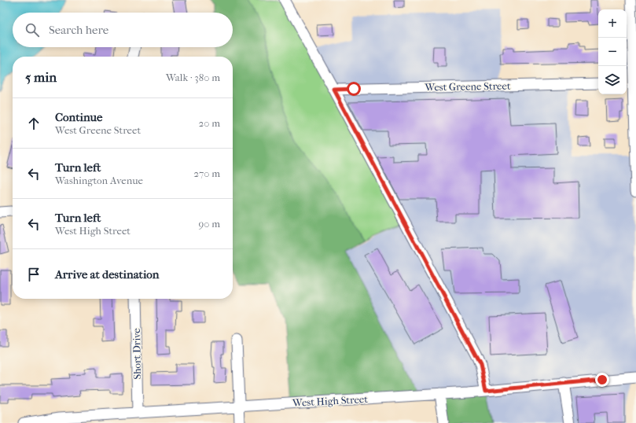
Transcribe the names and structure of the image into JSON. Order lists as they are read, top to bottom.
{
  "streets": {
    "street": ["West Greene Street", "Short Drive", "West High Street"]
  },
  "crossings": [
    ["Short Drive", "West High Street"]
  ],
  "page": {
    "map_buttons": ["+", "−"],
    "search": "Search here",
    "heading": ["5 min", "Walk · 380 m"],
    "list": [
      ["Continue", "West Greene Street", "20 m"],
      ["Turn left", "Washington Avenue", "270 m"],
      ["Turn left", "West High Street", "90 m"],
      "Arrive at destination"
    ]
  }
}
